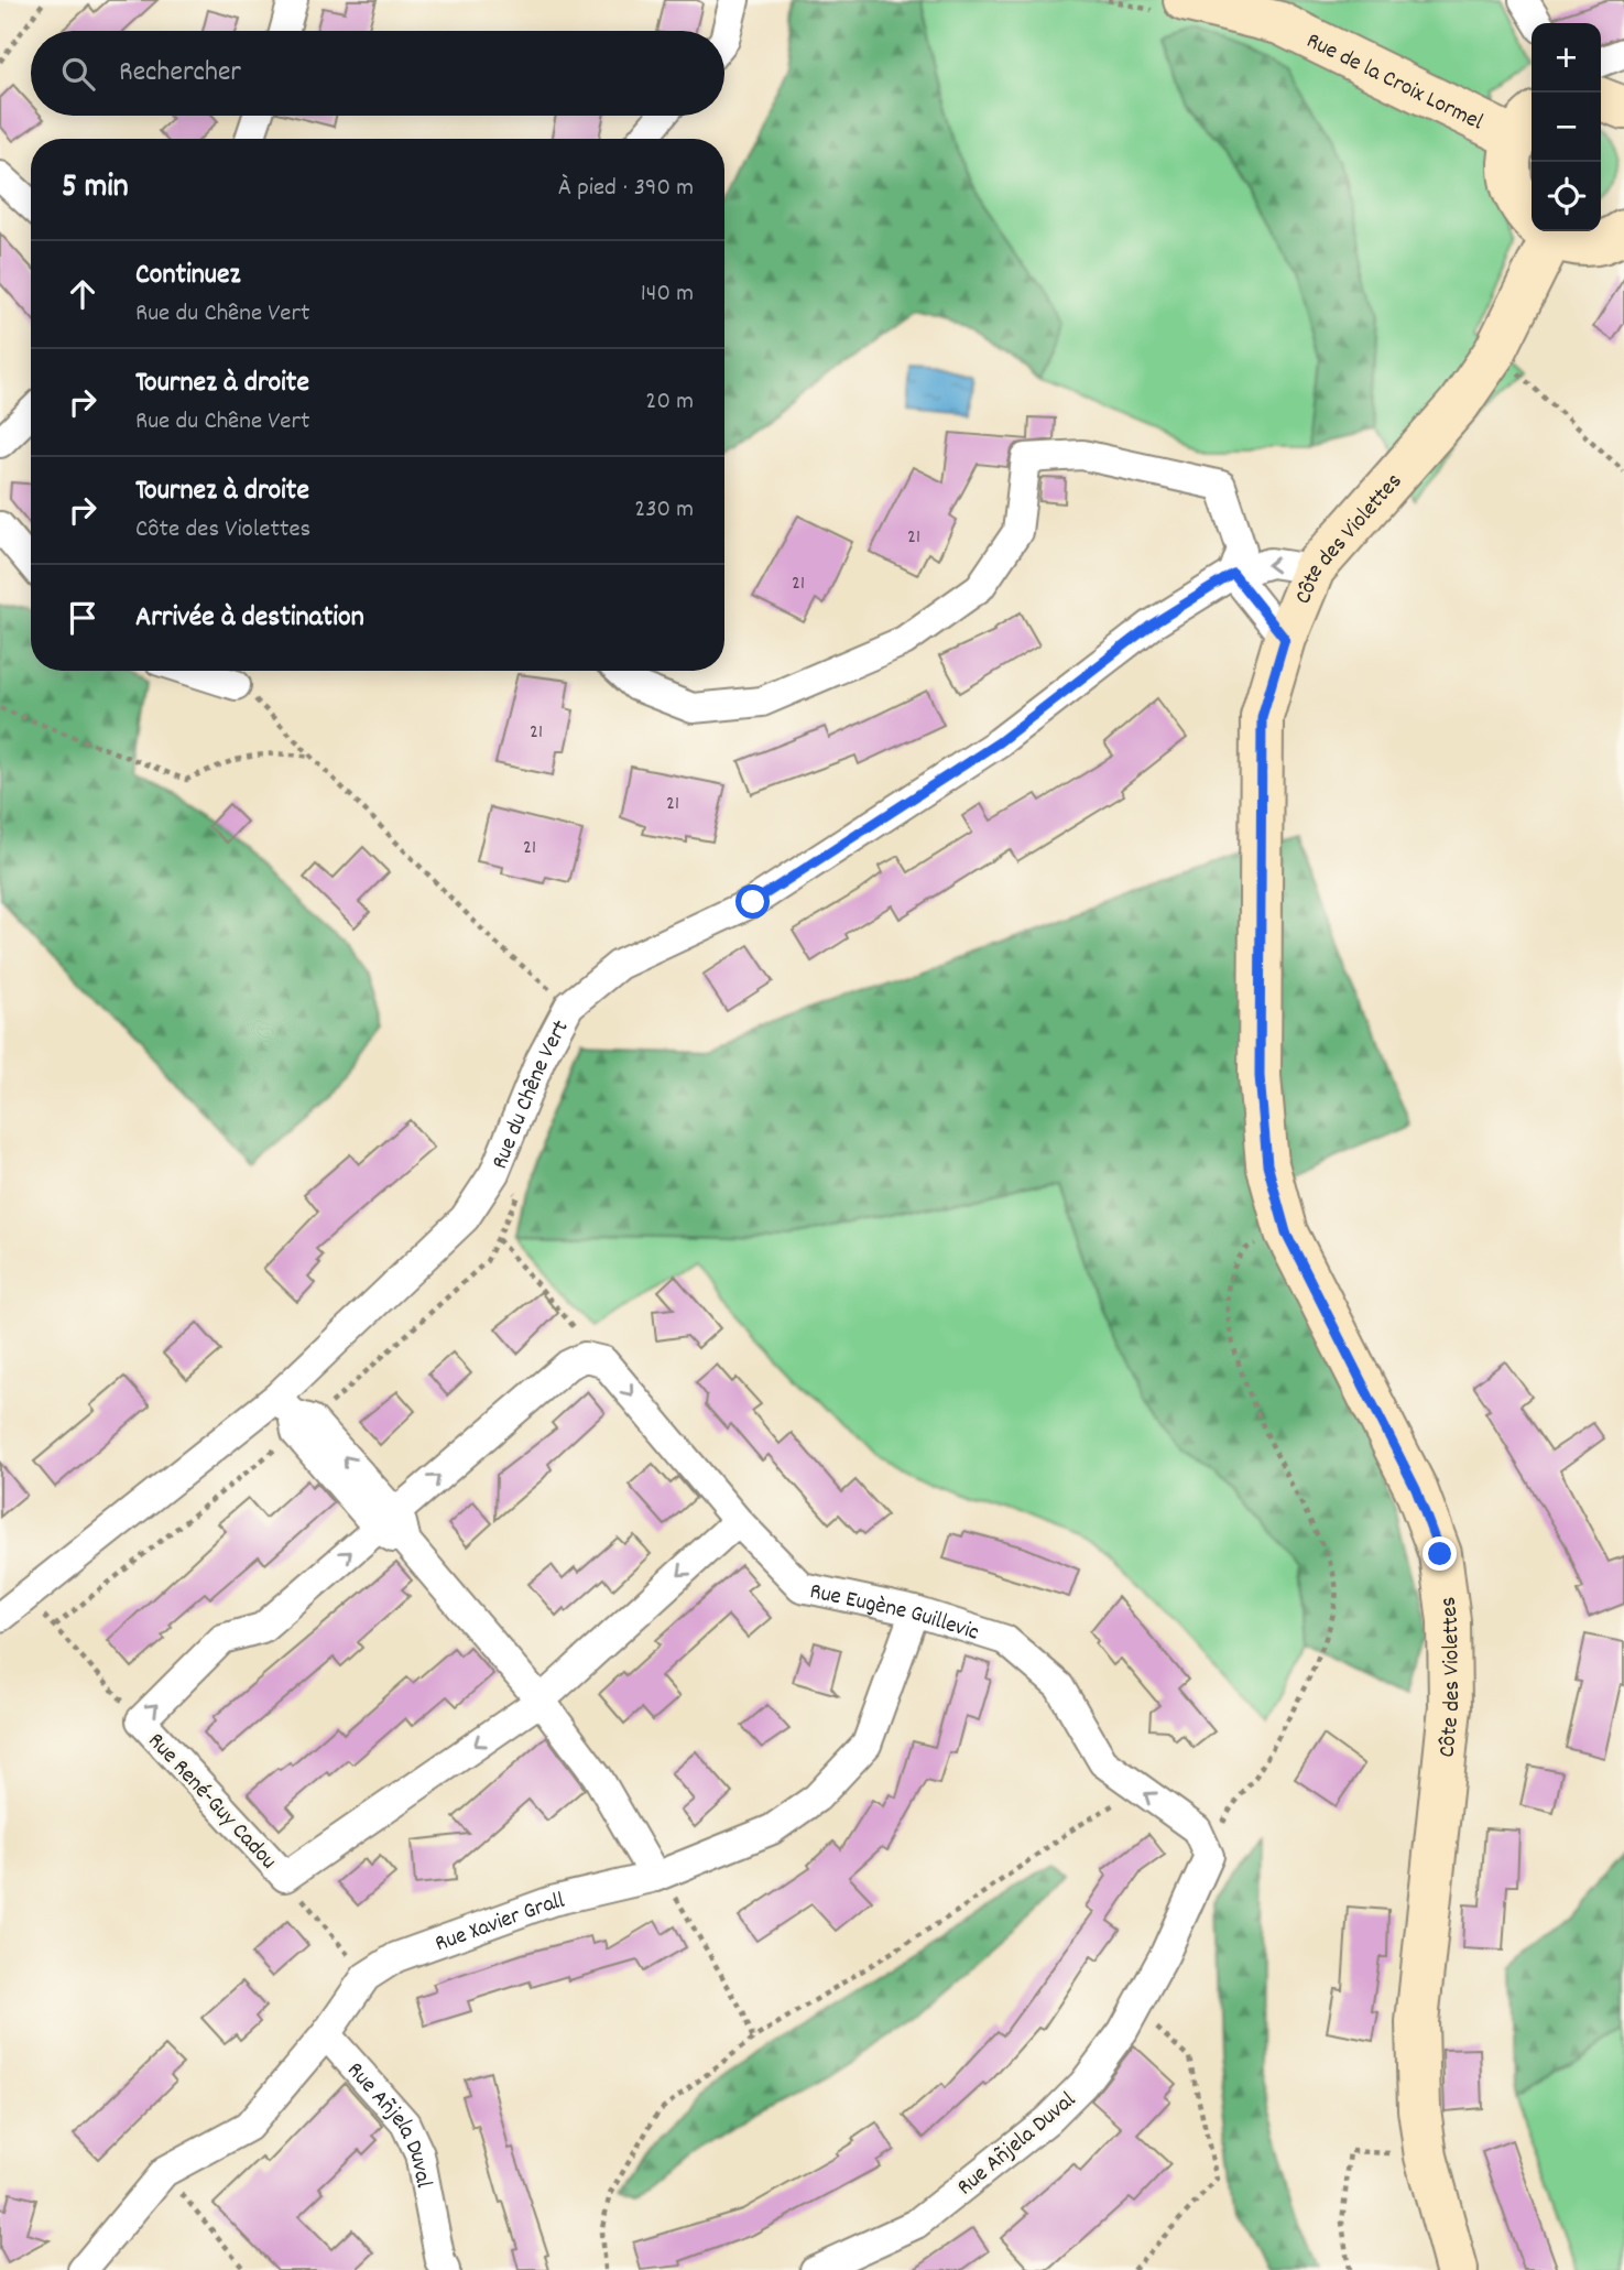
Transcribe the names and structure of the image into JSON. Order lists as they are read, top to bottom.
{
  "streets": {
    "street": [
      "Rue de la Croix Lormel",
      "Côte des Violettes",
      "Rue du Chêne Vert",
      "Rue Eugène Guillevic",
      "Rue René-Guy Cadou",
      "Rue Xavier Grall",
      "Rue Añjela Duval"
    ]
  },
  "crossings": [
    ["Côte des Violettes", "Rue du Chêne Vert"],
    ["Rue Eugène Guillevic", "Rue René-Guy Cadou"],
    ["Rue Eugène Guillevic", "Rue Xavier Grall"],
    ["Rue Eugène Guillevic", "Rue Añjela Duval"],
    ["Rue Xavier Grall", "Rue Añjela Duval"]
  ],
  "house_numbers": [
    "21",
    "21",
    "21",
    "21",
    "21"
  ],
  "page": {
    "map_buttons": ["+", "−"],
    "search": "Rechercher",
    "heading": ["5 min", "À pied · 390 m"],
    "list": [
      ["Continuez", "Rue du Chêne Vert", "140 m"],
      ["Tournez à droite", "Rue du Chêne Vert", "20 m"],
      ["Tournez à droite", "Côte des Violettes", "230 m"],
      "Arrivée à destination"
    ]
  }
}
